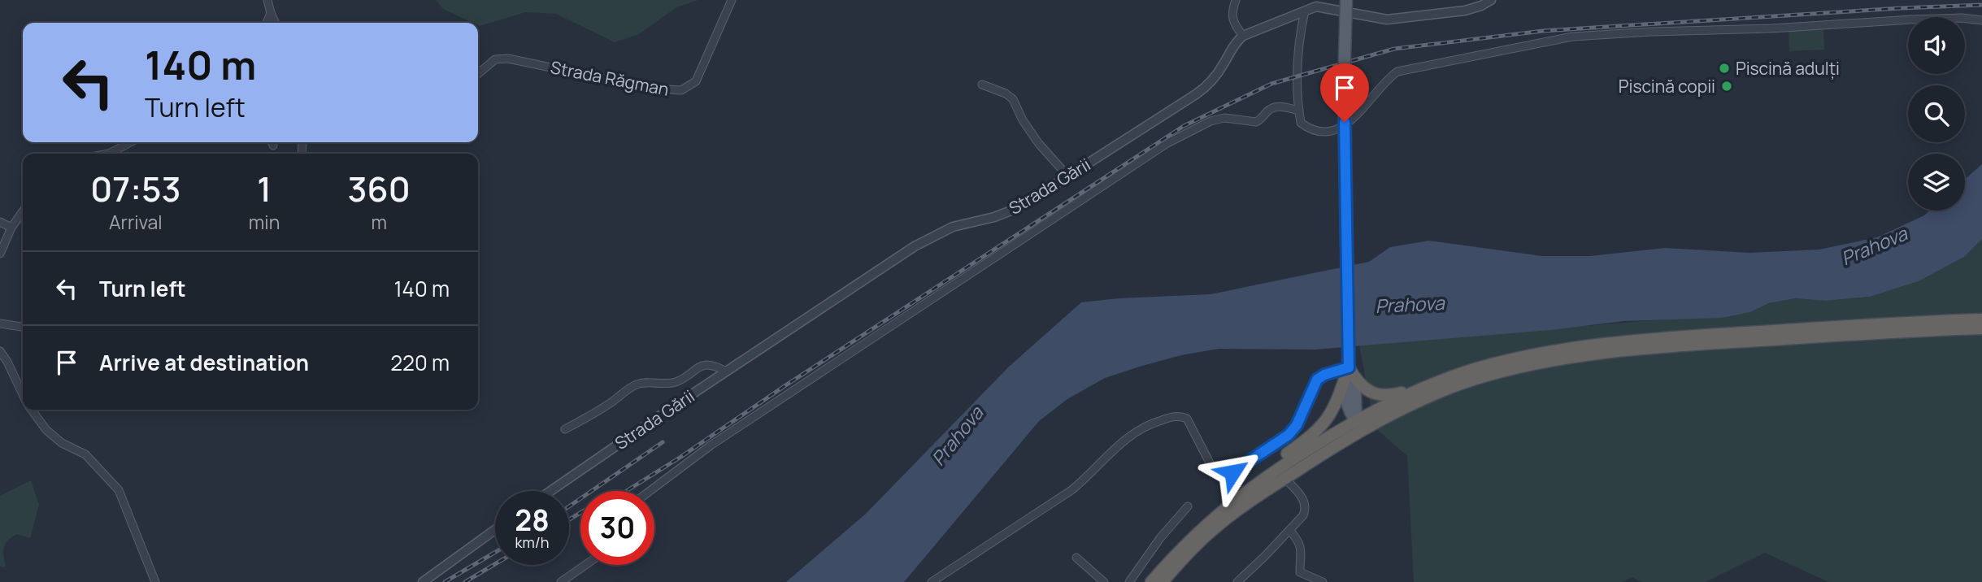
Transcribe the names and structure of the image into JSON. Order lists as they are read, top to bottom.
{
  "streets": {
    "street": ["Strada Răgman", "Strada Gării"]
  },
  "water": ["Prahova"],
  "places": ["Piscină adulți", "Piscină copii"],
  "page": {
    "turn": ["140 m", "Turn left"],
    "eta": [
      "07:53",
      "Arrival",
      "1",
      "min",
      "360",
      "m"
    ],
    "list": [
      {
        "name": "Turn left",
        "value": "140 m"
      },
      {
        "name": "Arrive at destination",
        "value": "220 m"
      }
    ],
    "speed": "28 km/h",
    "limit": "30"
  }
}
